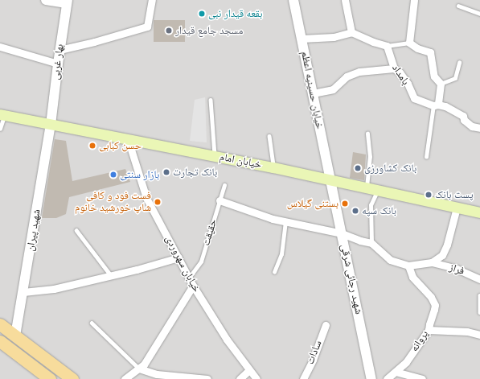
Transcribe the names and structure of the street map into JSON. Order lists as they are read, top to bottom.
{
  "streets": {
    "main road": ["خیابان امام"],
    "street": [
      "بهار غربی",
      "بامداد",
      "خیابان حسینیه اعظم",
      "شهید پیران",
      "خیابان سهروردی",
      "فراز",
      "شهید رجائی شرقی",
      "پروانه",
      "سادات"
    ],
    "lane": ["حقیقت"]
  },
  "crossings": [
    ["بهار غربی", "خیابان امام"],
    ["بهار غربی", "شهید پیران"],
    ["خیابان حسینیه اعظم", "خیابان امام"],
    ["خیابان حسینیه اعظم", "شهید رجائی شرقی"],
    ["خیابان امام", "شهید پیران"],
    ["خیابان امام", "خیابان سهروردی"],
    ["خیابان امام", "فراز"],
    ["خیابان امام", "شهید رجائی شرقی"],
    ["خیابان امام", "پروانه"],
    ["حقیقت", "خیابان سهروردی"],
    ["فراز", "پروانه"]
  ],
  "places": [
    "بقعه قیدار نبی",
    "مسجد جامع قیدار",
    "حسن کبابی",
    "بانک کشاورزی",
    "بانک تجارت",
    "بازار سنتی",
    "پست بانک",
    "فست فود و کافی شاپ خورشید خانوم",
    "بستنی گیلاس",
    "بانک سپه"
  ]
}
